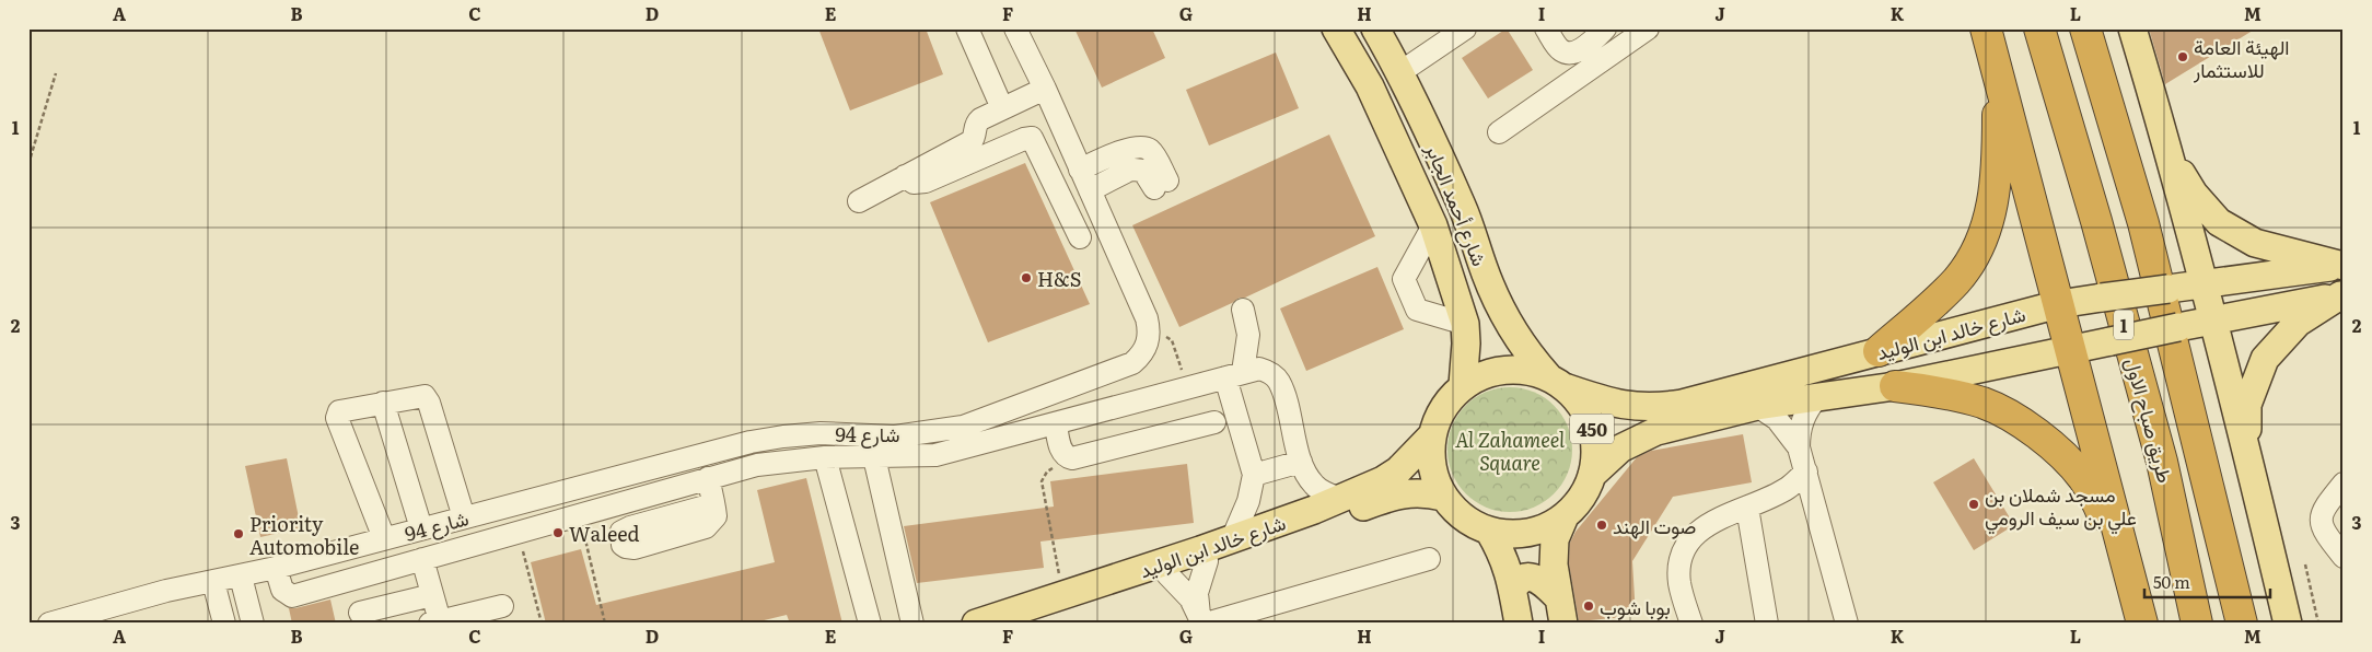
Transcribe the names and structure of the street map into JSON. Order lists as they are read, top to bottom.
{
  "streets": {
    "highway": ["1", "طريق صباح الاول"],
    "main road": ["شارع أحمد الجابر", "شارع خالد ابن الوليد", "450"],
    "street": ["شارع 94"]
  },
  "crossings": [
    ["شارع أحمد الجابر", "شارع خالد ابن الوليد"],
    ["شارع أحمد الجابر", "450"],
    ["شارع خالد ابن الوليد", "450"]
  ],
  "parks": ["Al Zahameel Square"],
  "places": [
    "الهيئة العامة للاستثمار",
    "H&S",
    "مسجد شملان بن علي بن سيف الرومي",
    "صوت الهند",
    "Waleed",
    "Priority Automobile",
    "بوبا شوب"
  ],
  "scale_bar": "50 m",
  "grid": {
    "columns": [
      "A",
      "B",
      "C",
      "D",
      "E",
      "F",
      "G",
      "H",
      "I",
      "J",
      "K",
      "L",
      "M"
    ],
    "rows": ["1", "2", "3"]
  }
}
